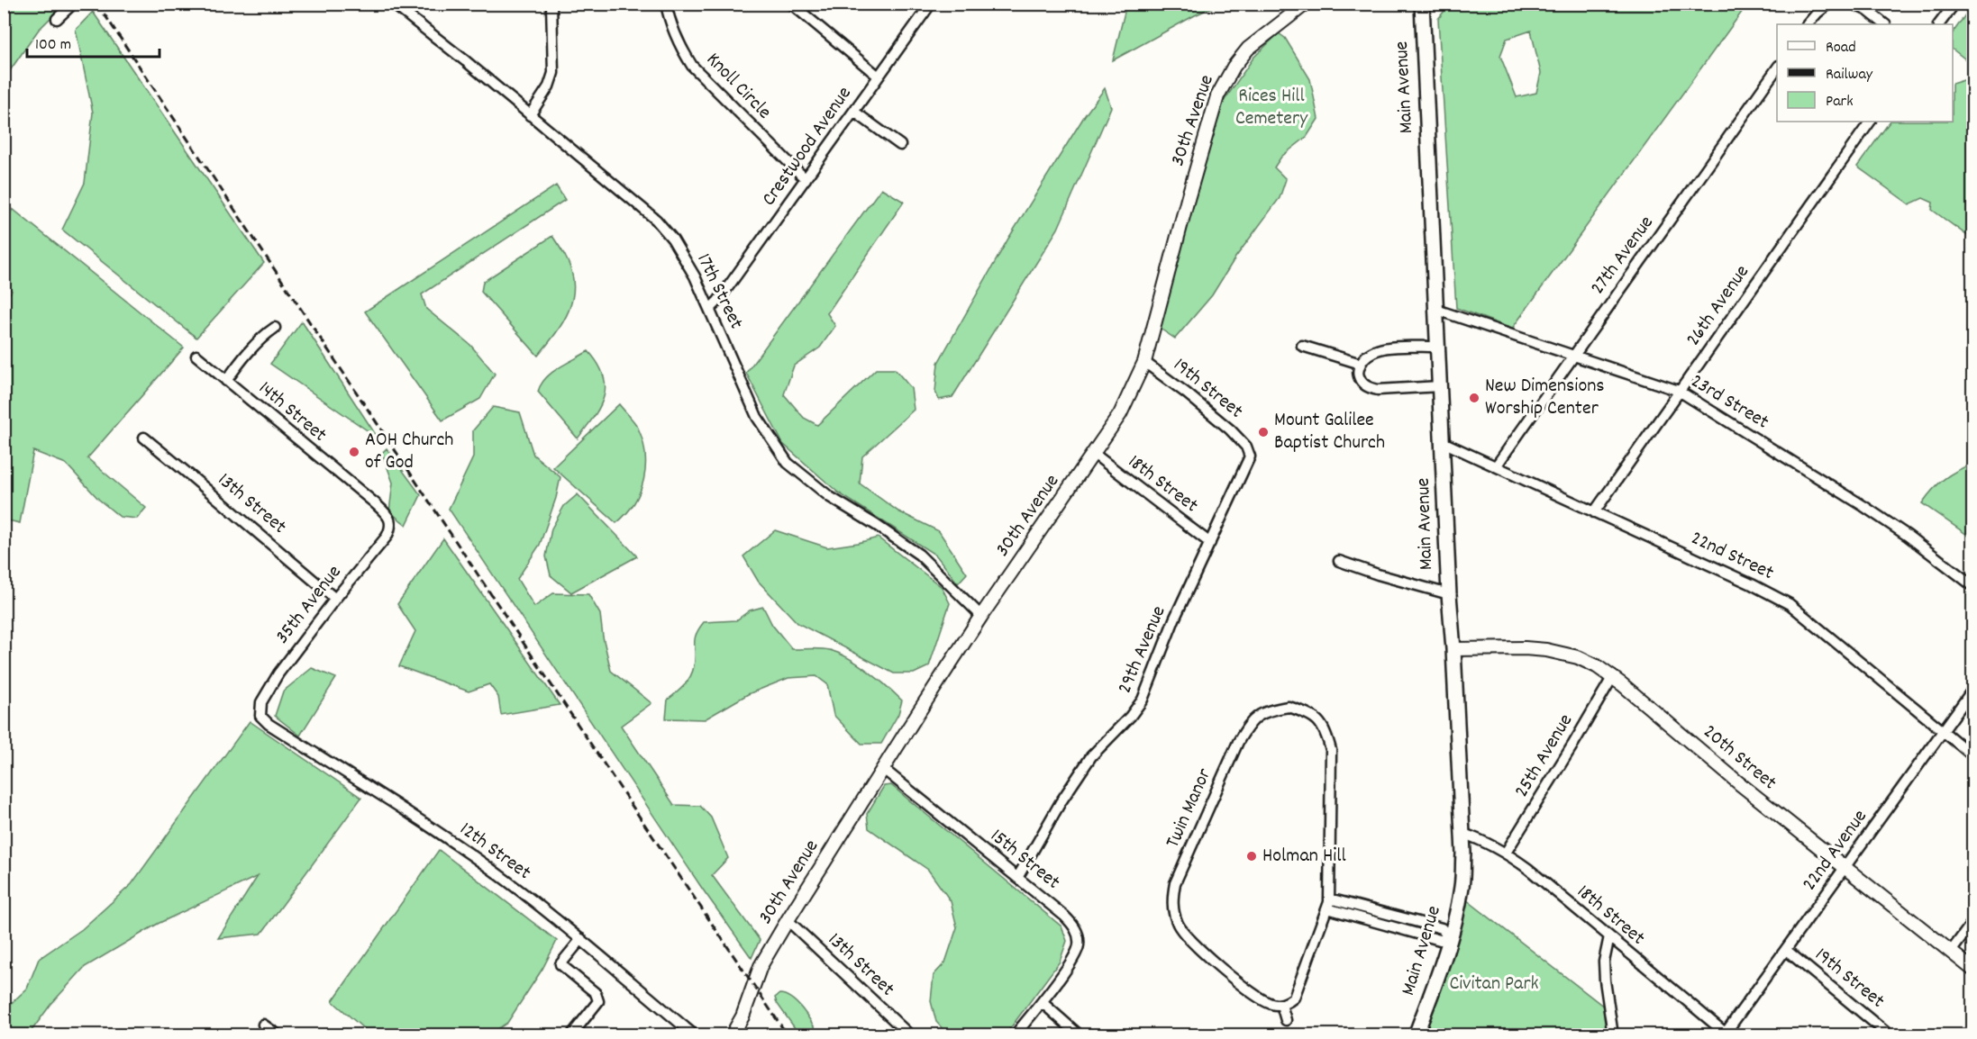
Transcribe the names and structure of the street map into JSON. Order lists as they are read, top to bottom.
{
  "streets": {
    "main road": ["Main Avenue"],
    "street": [
      "Knoll Circle",
      "30th Avenue",
      "Crestwood Avenue",
      "27th Avenue",
      "17th Street",
      "26th Avenue",
      "19th Street",
      "23rd Street",
      "14th Street",
      "18th Street",
      "13th Street",
      "22nd Street",
      "35th Avenue",
      "29th Avenue",
      "25th Avenue",
      "20th Street",
      "Twin Manor",
      "22nd Avenue",
      "12th Street",
      "15th Street"
    ]
  },
  "crossings": [
    ["Knoll Circle", "Crestwood Avenue"],
    ["Main Avenue", "23rd Street"],
    ["Main Avenue", "18th Street"],
    ["Main Avenue", "22nd Street"],
    ["Main Avenue", "20th Street"],
    ["30th Avenue", "17th Street"],
    ["30th Avenue", "19th Street"],
    ["30th Avenue", "18th Street"],
    ["30th Avenue", "13th Street"],
    ["30th Avenue", "15th Street"],
    ["Crestwood Avenue", "17th Street"],
    ["27th Avenue", "23rd Street"],
    ["27th Avenue", "22nd Street"],
    ["26th Avenue", "23rd Street"],
    ["26th Avenue", "22nd Street"],
    ["19th Street", "29th Avenue"],
    ["19th Street", "22nd Avenue"],
    ["14th Street", "35th Avenue"],
    ["18th Street", "29th Avenue"],
    ["18th Street", "25th Avenue"],
    ["18th Street", "22nd Avenue"],
    ["13th Street", "35th Avenue"],
    ["22nd Street", "22nd Avenue"],
    ["35th Avenue", "12th Street"],
    ["29th Avenue", "15th Street"],
    ["25th Avenue", "20th Street"],
    ["20th Street", "22nd Avenue"]
  ],
  "parks": ["Rices Hill Cemetery", "Civitan Park"],
  "places": [
    "New Dimensions Worship Center",
    "Mount Galilee Baptist Church",
    "AOH Church of God",
    "Holman Hill"
  ],
  "legend": ["Road", "Railway", "Park"],
  "scale_bar": "100 m"
}
